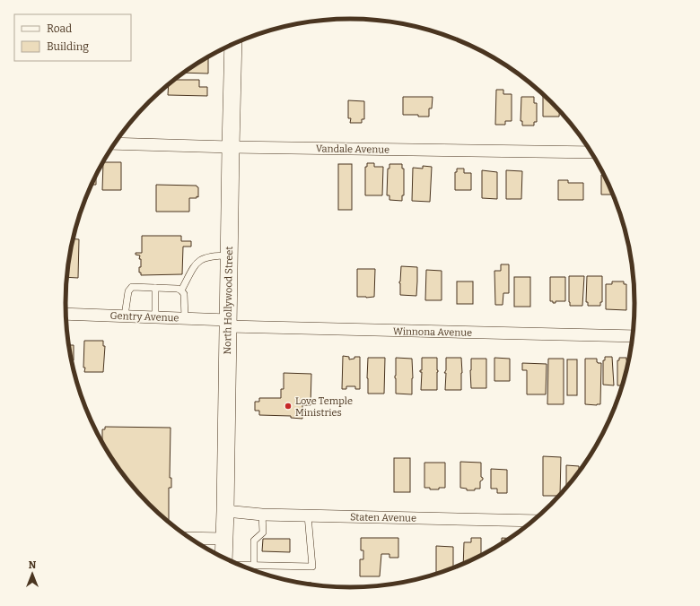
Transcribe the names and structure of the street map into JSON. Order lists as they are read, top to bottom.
{
  "streets": {
    "main road": ["North Hollywood Street"],
    "street": [
      "Vandale Avenue",
      "Gentry Avenue",
      "Winnona Avenue",
      "Staten Avenue"
    ]
  },
  "crossings": [
    ["Vandale Avenue", "North Hollywood Street"],
    ["North Hollywood Street", "Gentry Avenue"],
    ["North Hollywood Street", "Winnona Avenue"],
    ["North Hollywood Street", "Staten Avenue"],
    ["Gentry Avenue", "Winnona Avenue"]
  ],
  "places": ["Love Temple Ministries"],
  "legend": ["Road", "Building"],
  "north": "top"
}
